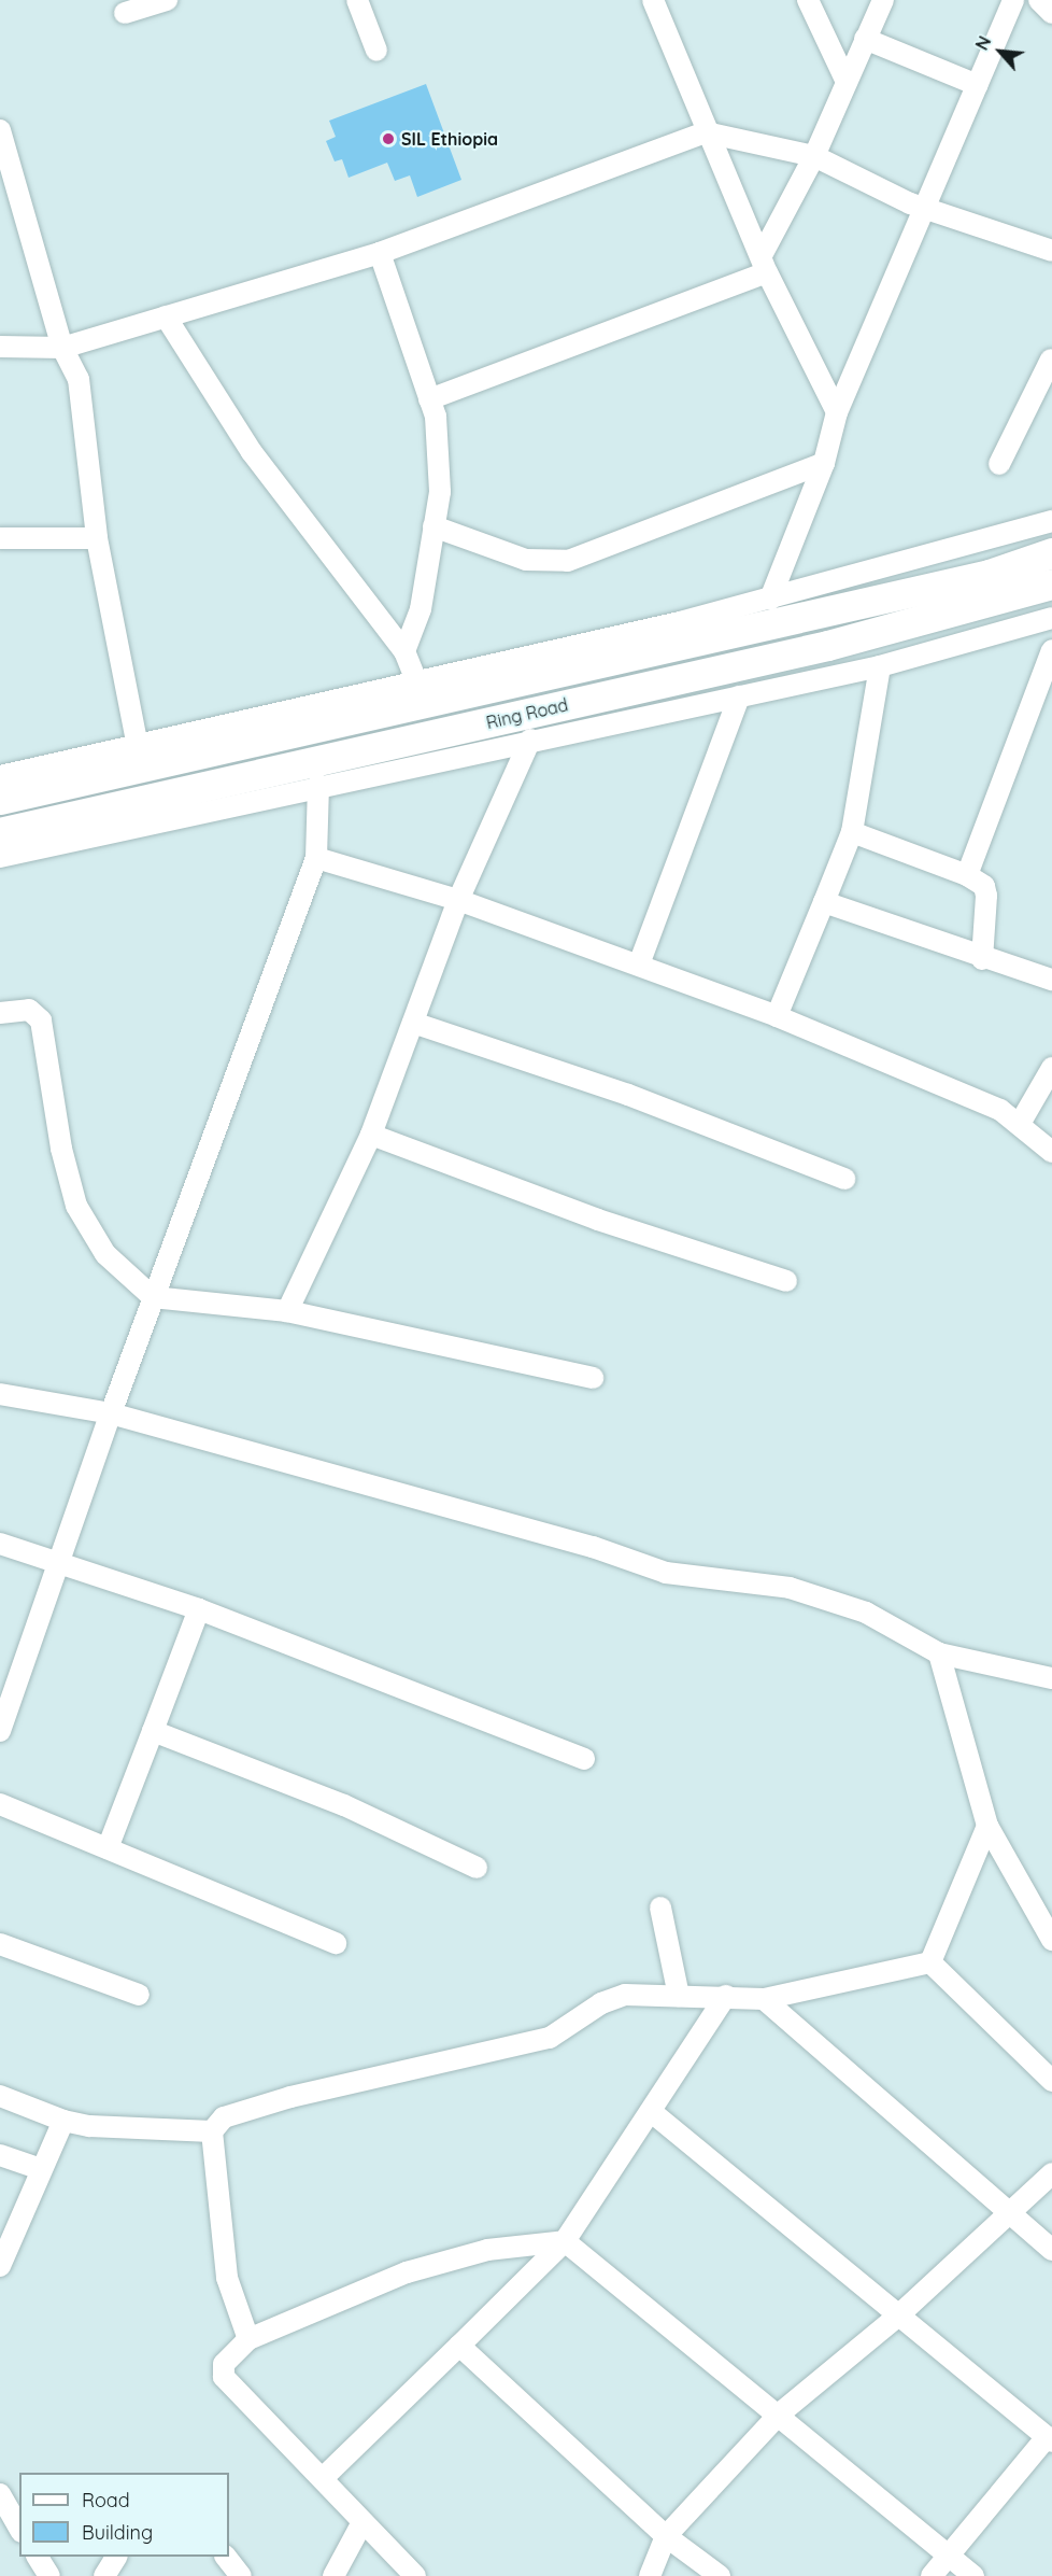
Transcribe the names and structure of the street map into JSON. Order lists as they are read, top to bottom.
{
  "streets": {
    "highway": ["Ring Road"]
  },
  "places": ["SIL Ethiopia"],
  "legend": ["Road", "Building"],
  "north": "top left"
}
